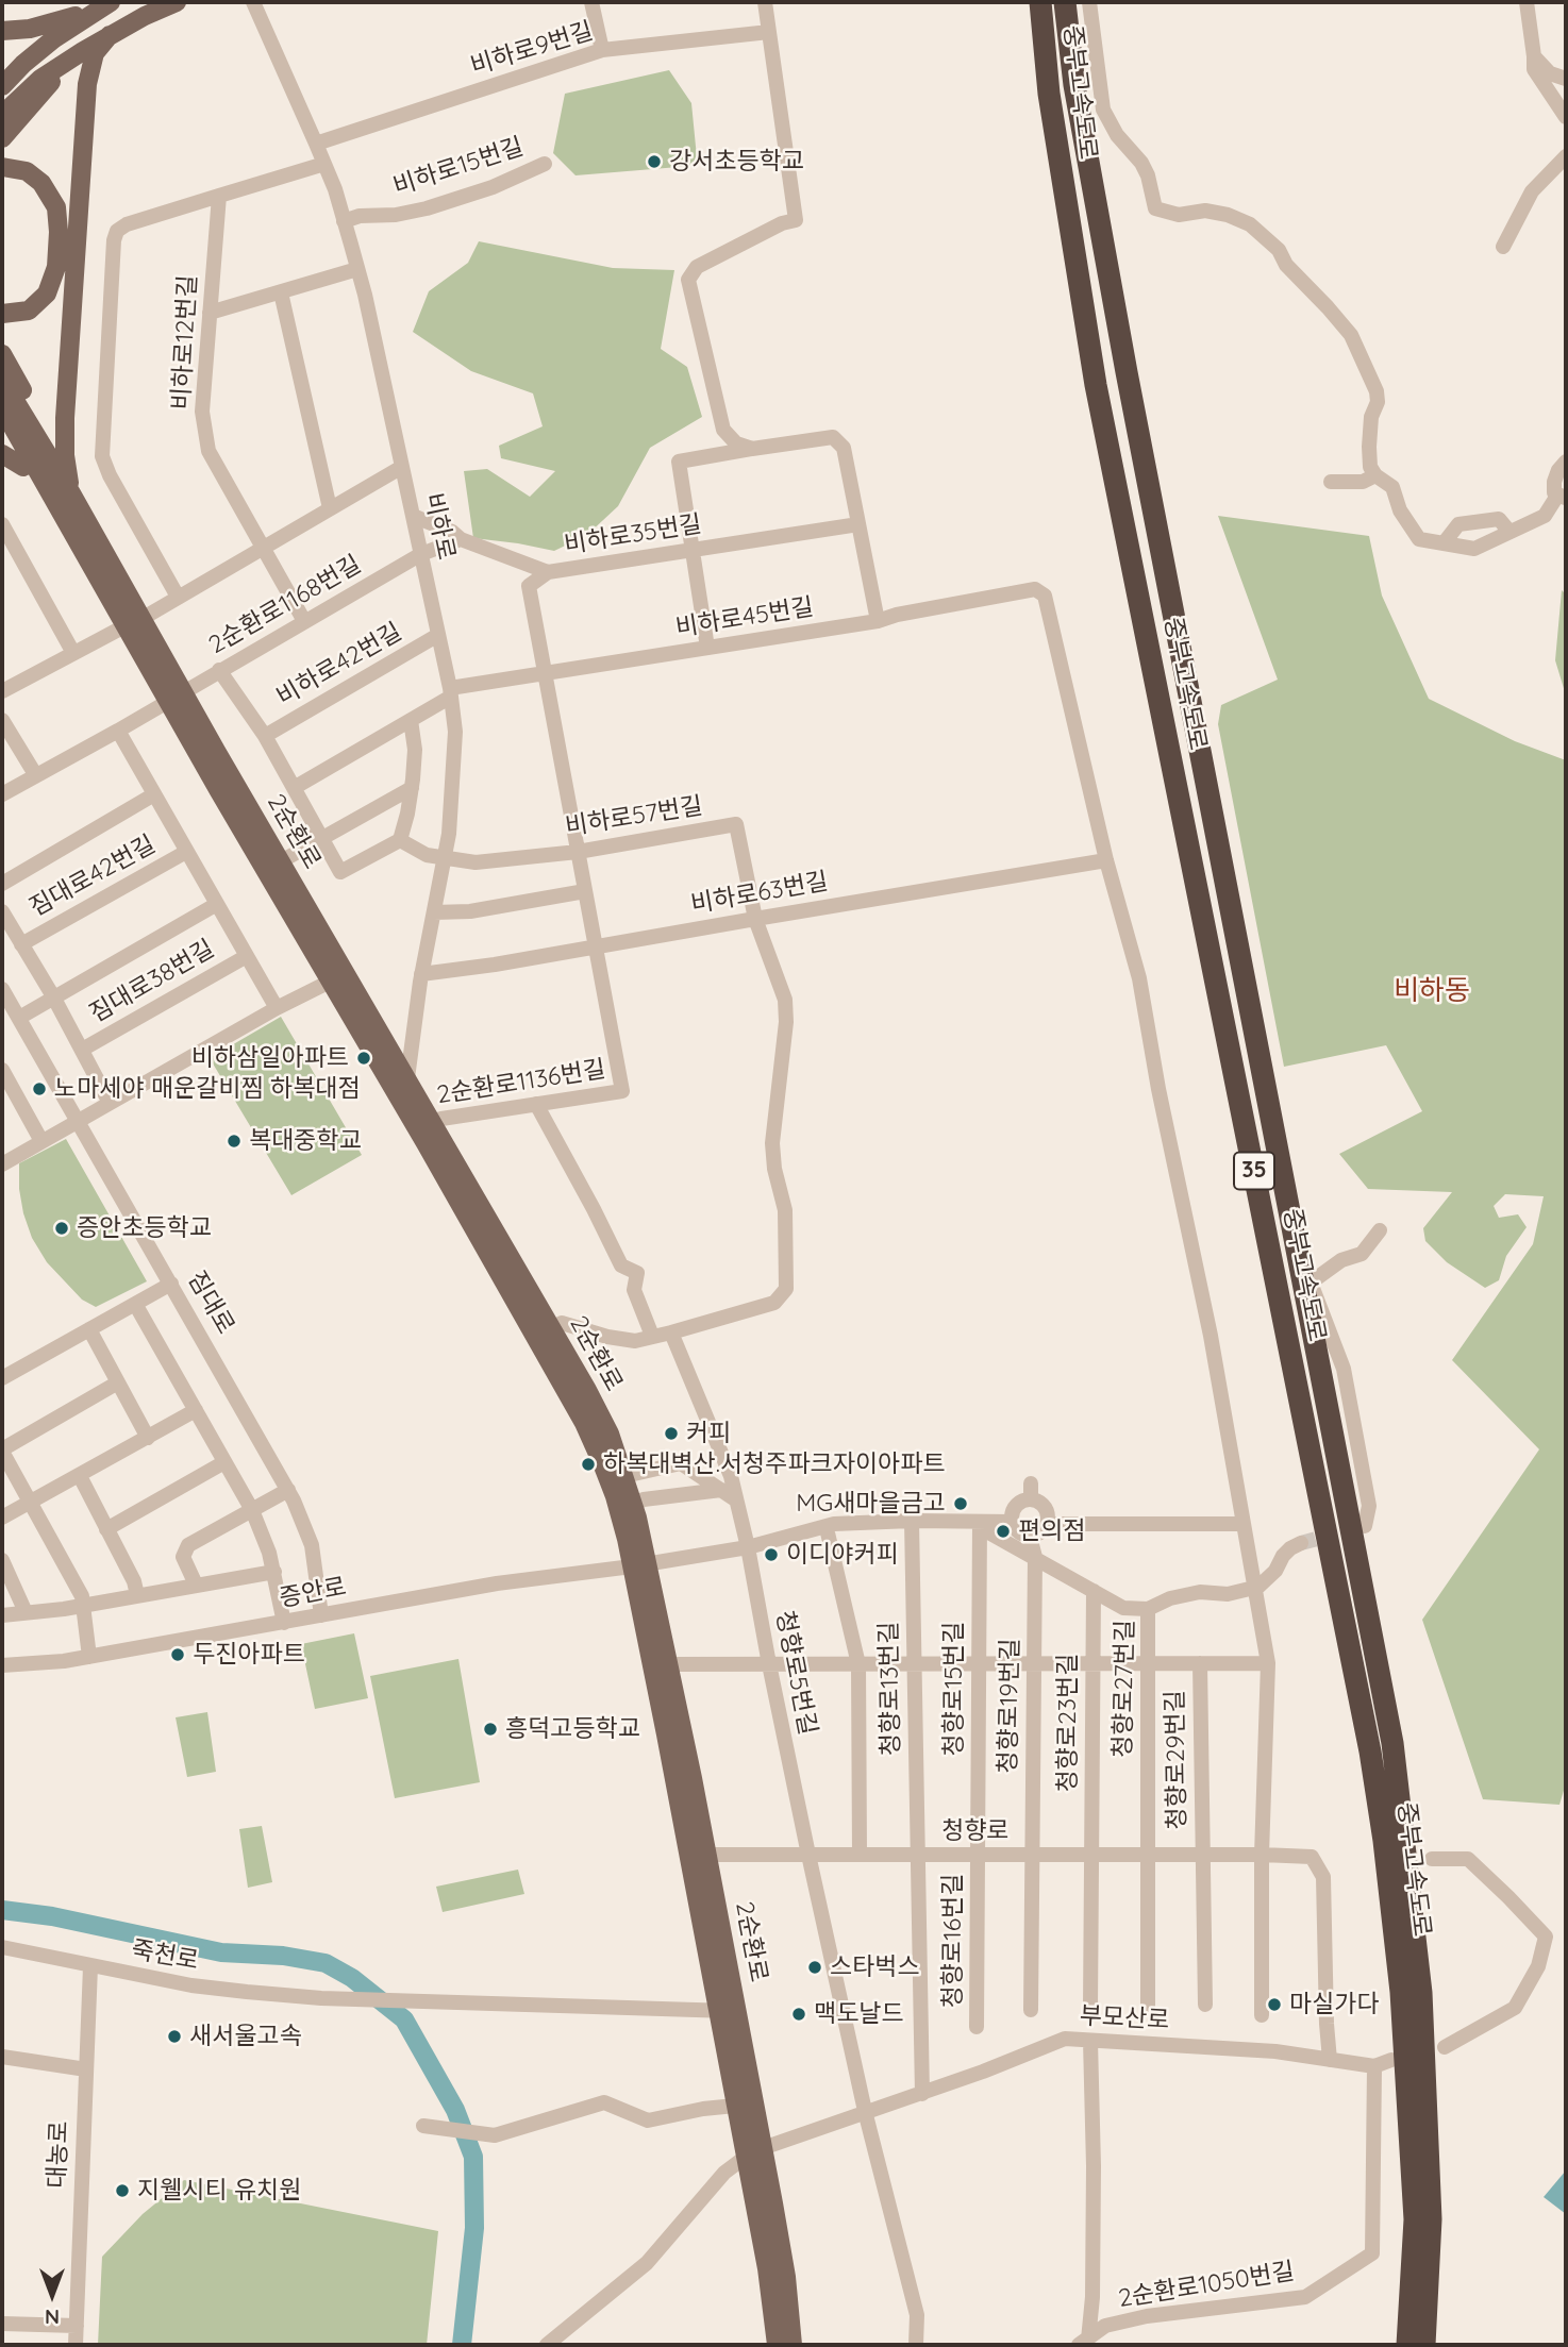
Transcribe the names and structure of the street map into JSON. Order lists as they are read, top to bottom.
{
  "streets": {
    "highway": ["중부고속도로", "35"],
    "main road": ["2순환로"],
    "street": [
      "비하로9번길",
      "비하로15번길",
      "비하로12번길",
      "비하로",
      "비하로35번길",
      "2순환로1168번길",
      "비하로45번길",
      "비하로42번길",
      "비하로57번길",
      "짐대로42번길",
      "비하로63번길",
      "짐대로38번길",
      "2순환로1136번길",
      "짐대로",
      "증안로",
      "청향로5번길",
      "청향로13번길",
      "청향로15번길",
      "청향로27번길",
      "청향로19번길",
      "청향로23번길",
      "청향로29번길",
      "청향로",
      "청향로16번길",
      "죽천로",
      "부모산로",
      "대농로",
      "2순환로1050번길"
    ]
  },
  "crossings": [
    ["비하로9번길", "비하로"],
    ["비하로15번길", "비하로"],
    ["비하로12번길", "2순환로1168번길"],
    ["비하로", "비하로35번길"],
    ["비하로", "2순환로1168번길"],
    ["비하로", "비하로45번길"],
    ["비하로", "비하로42번길"],
    ["비하로", "비하로57번길"],
    ["비하로", "2순환로"],
    ["비하로", "비하로63번길"],
    ["2순환로1168번길", "2순환로"],
    ["비하로45번길", "비하로63번길"],
    ["비하로57번길", "비하로63번길"],
    ["2순환로", "2순환로1136번길"],
    ["2순환로", "증안로"],
    ["2순환로", "청향로"],
    ["2순환로", "죽천로"],
    ["2순환로", "부모산로"],
    ["비하로63번길", "2순환로1136번길"],
    ["짐대로", "증안로"],
    ["증안로", "청향로5번길"],
    ["증안로", "청향로13번길"],
    ["증안로", "청향로15번길"],
    ["증안로", "청향로19번길"],
    ["청향로5번길", "청향로"],
    ["청향로5번길", "부모산로"],
    ["청향로13번길", "청향로"],
    ["청향로13번길", "부모산로"],
    ["청향로15번길", "청향로"],
    ["청향로15번길", "청향로16번길"],
    ["청향로27번길", "청향로"],
    ["청향로19번길", "청향로"],
    ["청향로23번길", "청향로"],
    ["청향로29번길", "청향로"],
    ["청향로", "청향로16번길"],
    ["청향로", "부모산로"],
    ["죽천로", "대농로"],
    ["부모산로", "2순환로1050번길"]
  ],
  "districts": ["비하동"],
  "places": [
    "강서초등학교",
    "비하삼일아파트",
    "노마세야 매운갈비찜 하복대점",
    "복대중학교",
    "증안초등학교",
    "커피",
    "하복대벽산.서청주파크자이아파트",
    "MG새마을금고",
    "편의점",
    "이디야커피",
    "두진아파트",
    "흥덕고등학교",
    "스타벅스",
    "마실가다",
    "맥도날드",
    "새서울고속",
    "지웰시티 유치원"
  ],
  "north": "bottom"
}
